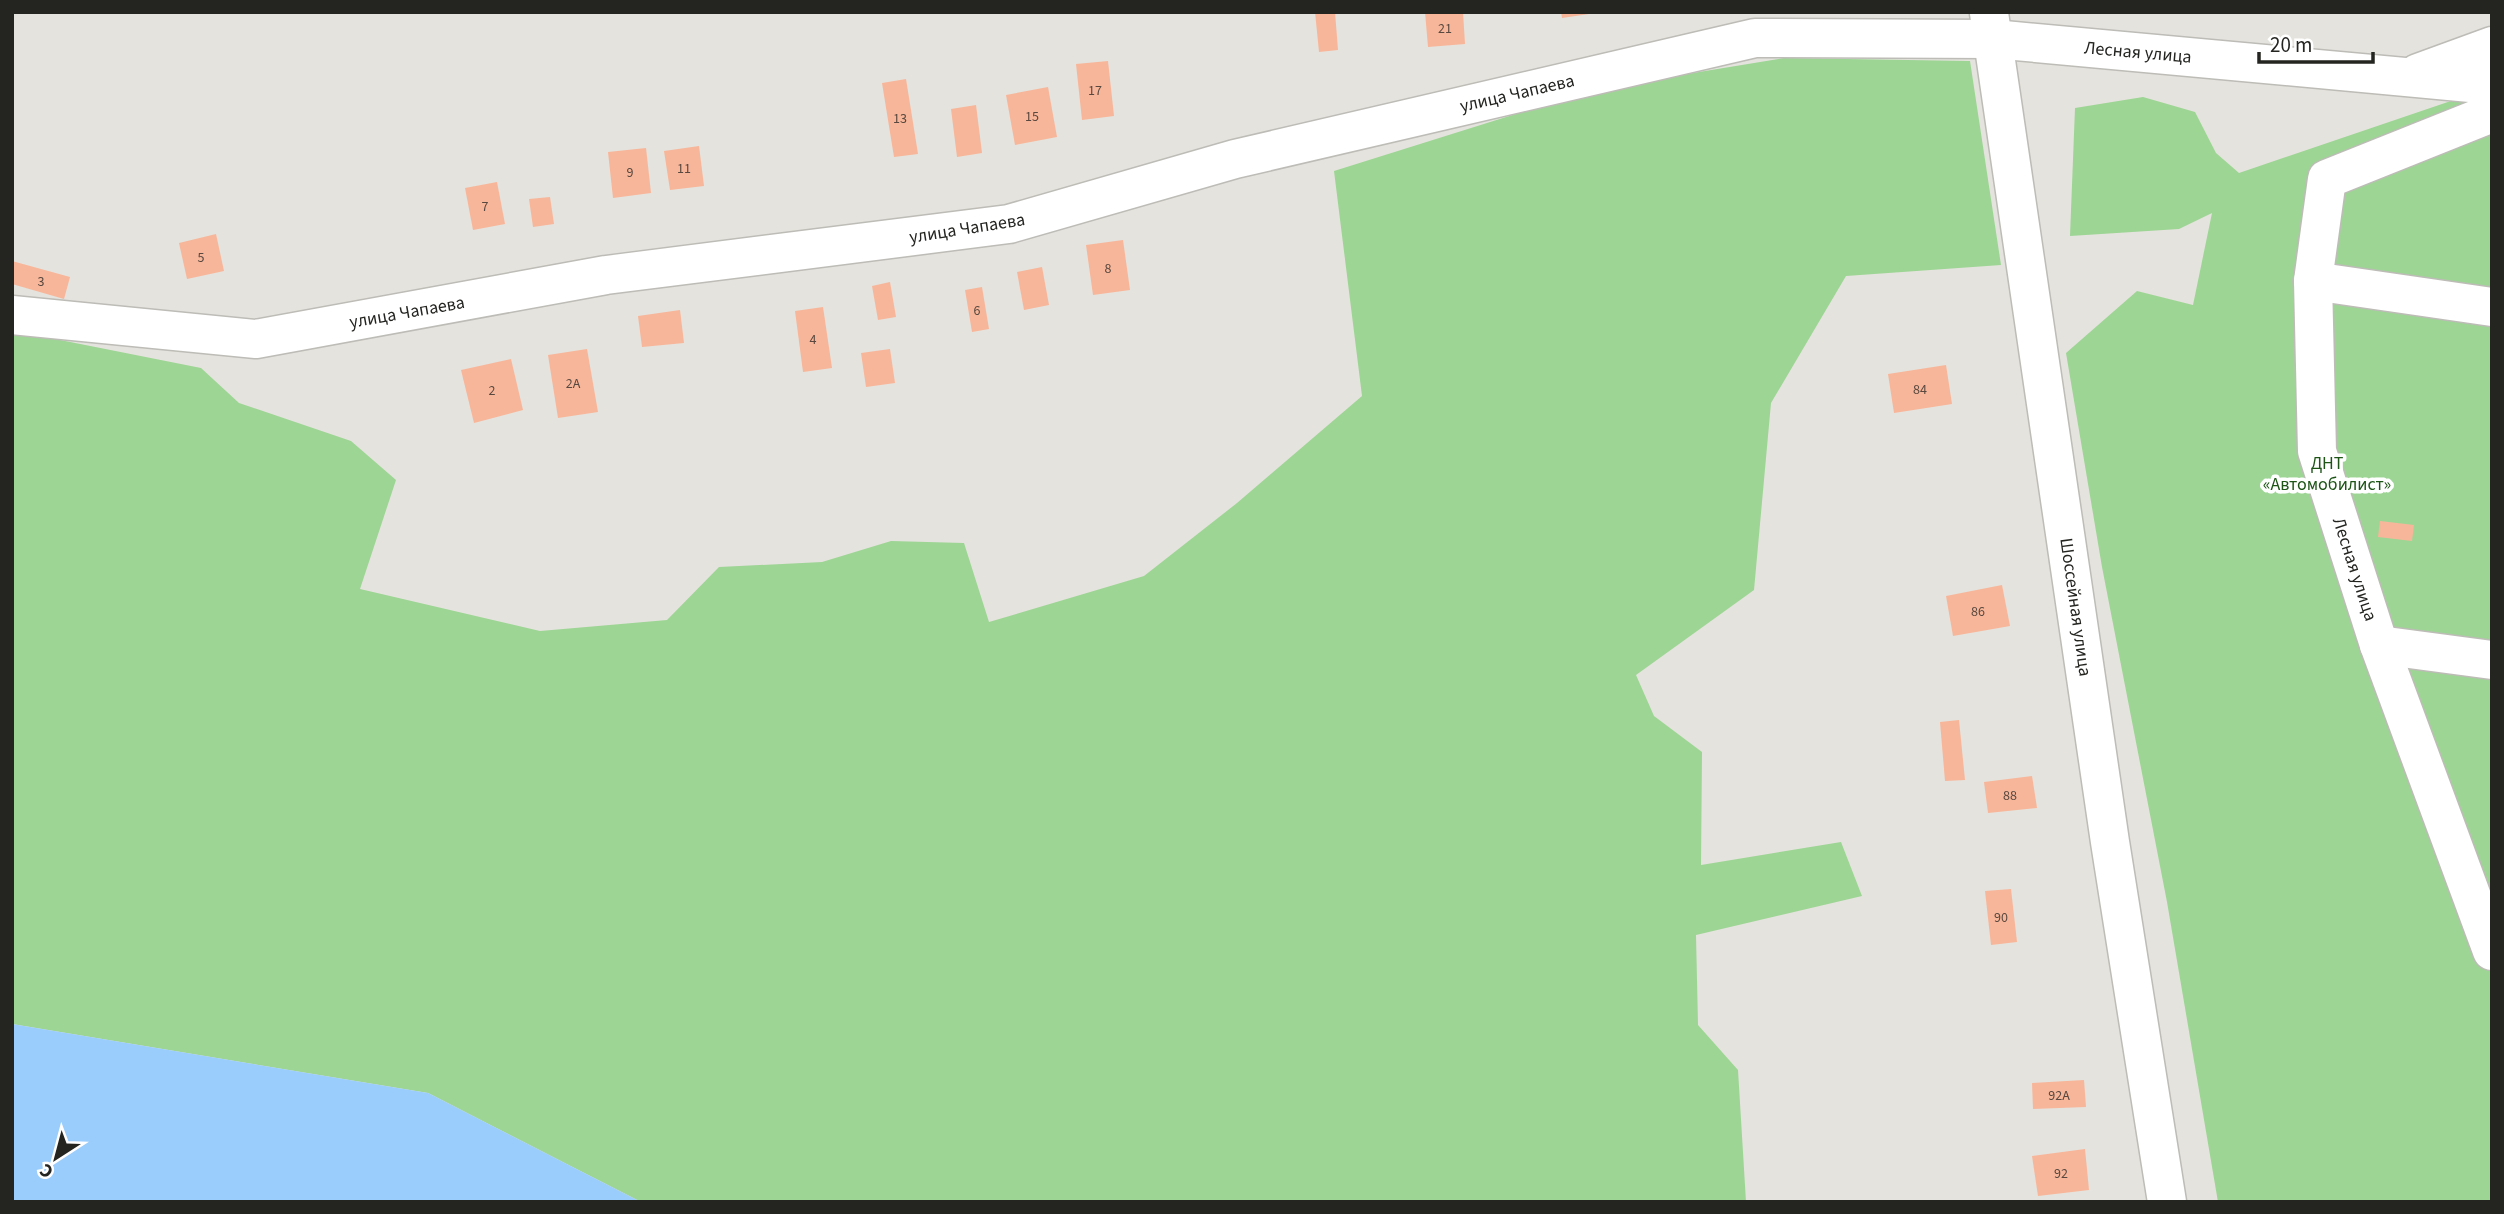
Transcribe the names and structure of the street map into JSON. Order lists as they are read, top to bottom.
{
  "streets": {
    "street": ["Лесная улица", "улица Чапаева", "Шоссейная улица"]
  },
  "crossings": [
    ["Лесная улица", "улица Чапаева"],
    ["Лесная улица", "Шоссейная улица"],
    ["улица Чапаева", "Шоссейная улица"]
  ],
  "parks": ["ДНТ «Автомобилист»"],
  "house_numbers": [
    "21",
    "17",
    "15",
    "13",
    "11",
    "9",
    "7",
    "5",
    "8",
    "3",
    "6",
    "4",
    "2А",
    "84",
    "2",
    "86",
    "88",
    "90",
    "92А",
    "92"
  ],
  "scale_bar": "20 m",
  "north": "bottom left"
}
